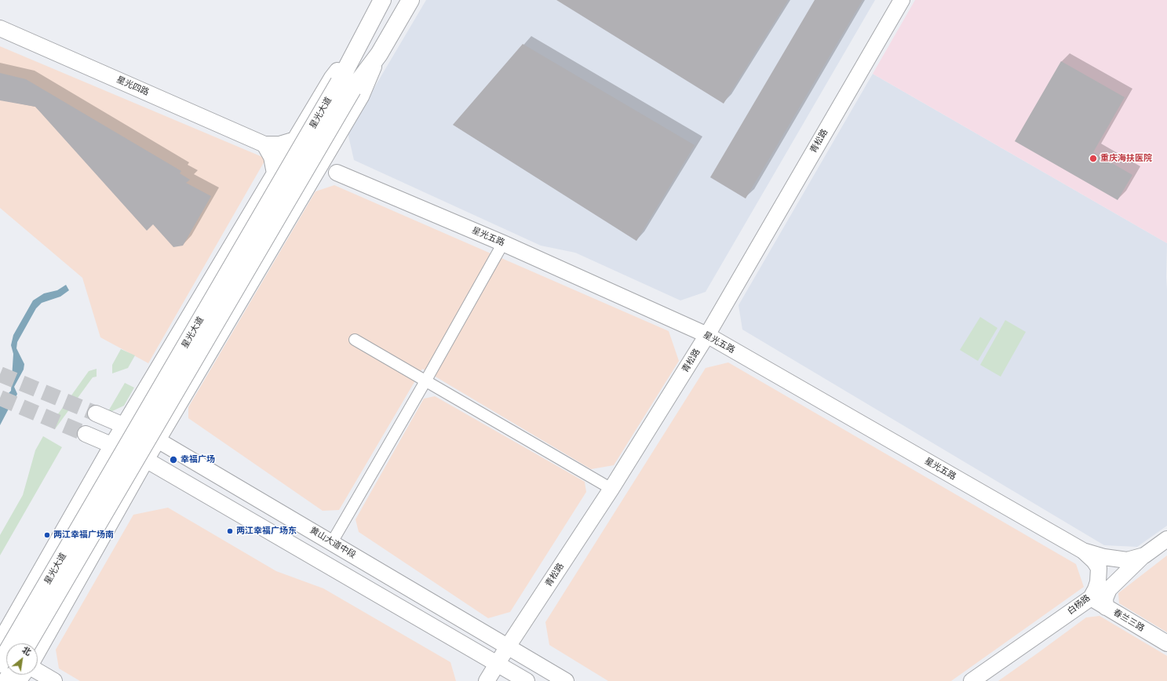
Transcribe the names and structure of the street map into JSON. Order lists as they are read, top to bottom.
{
  "streets": {
    "main road": ["星光大道"],
    "street": [
      "星光四路",
      "青松路",
      "星光五路",
      "黄山大道中段",
      "白杨路",
      "春兰三路"
    ]
  },
  "crossings": [
    ["青松路", "星光五路"],
    ["青松路", "黄山大道中段"],
    ["星光五路", "白杨路"],
    ["白杨路", "春兰三路"]
  ],
  "places": [
    "重庆海扶医院",
    "幸福广场",
    "两江幸福广场东",
    "两江幸福广场南"
  ],
  "north": "top right"
}
